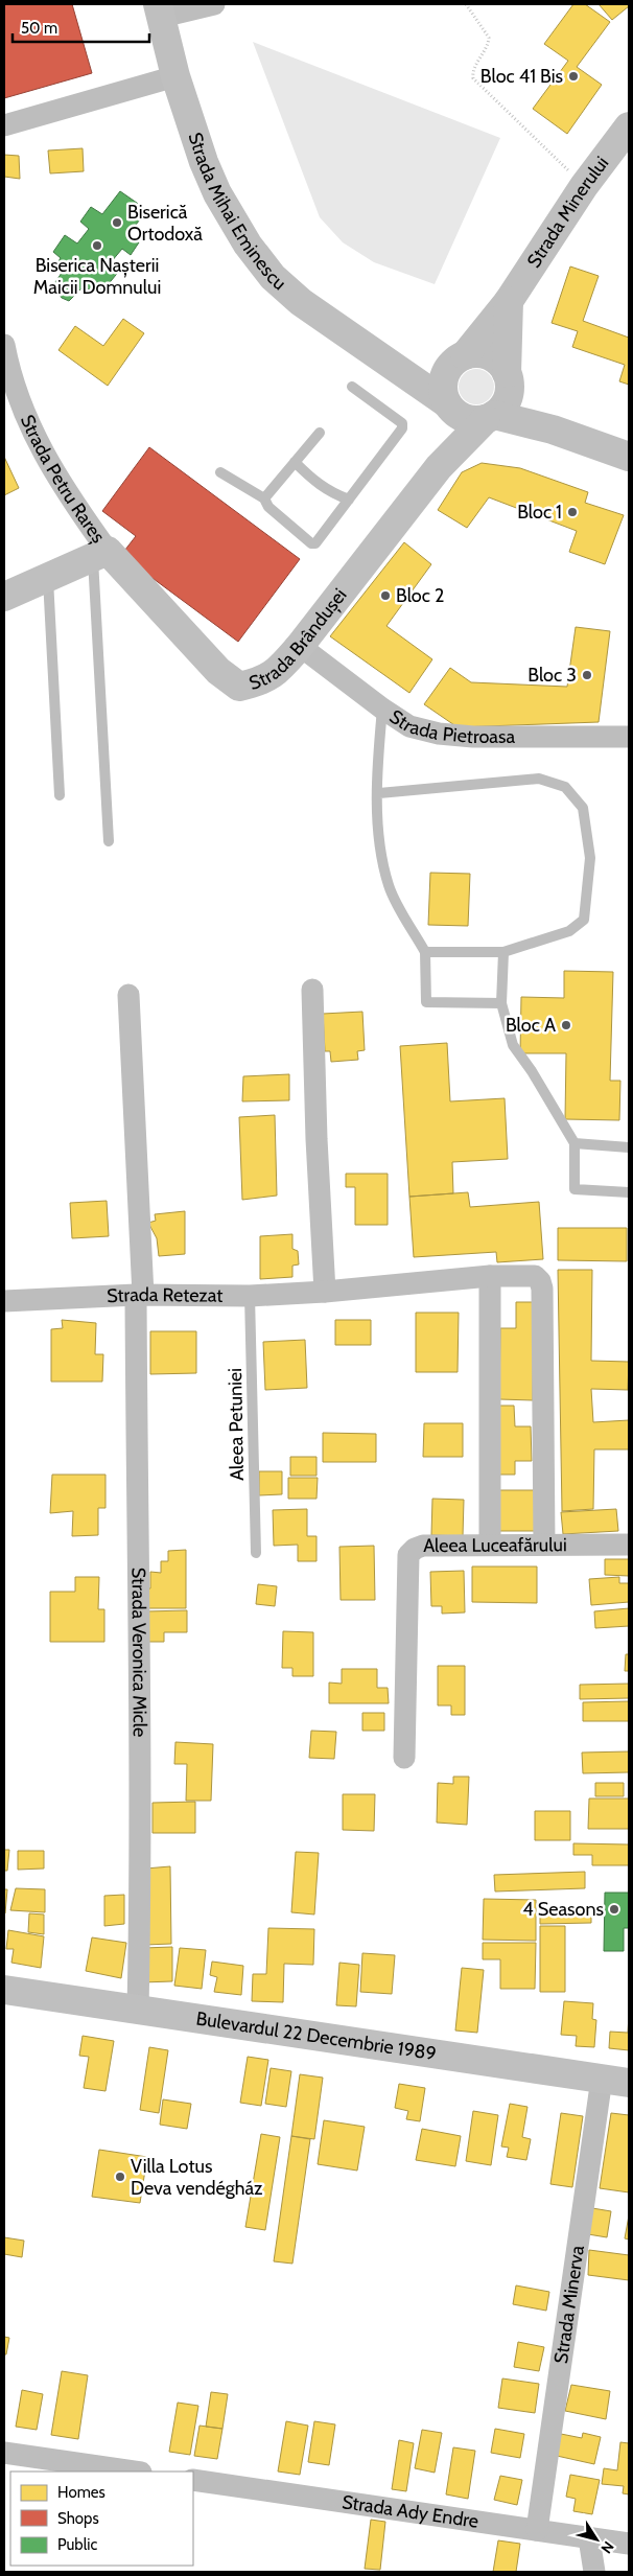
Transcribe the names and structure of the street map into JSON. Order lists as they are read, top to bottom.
{
  "streets": {
    "street": [
      "Strada Mihai Eminescu",
      "Strada Minerului",
      "Strada Petru Rareș",
      "Strada Brândușei",
      "Strada Pietroasa",
      "Strada Retezat",
      "Aleea Luceafărului",
      "Strada Veronica Micle",
      "Bulevardul 22 Decembrie 1989",
      "Strada Minerva",
      "Strada Ady Endre"
    ],
    "lane": ["Aleea Petuniei"]
  },
  "crossings": [
    ["Strada Mihai Eminescu", "Strada Minerului"],
    ["Strada Mihai Eminescu", "Strada Brândușei"],
    ["Strada Minerului", "Strada Brândușei"],
    ["Strada Petru Rareș", "Strada Brândușei"],
    ["Strada Brândușei", "Strada Pietroasa"],
    ["Strada Retezat", "Aleea Petuniei"],
    ["Strada Retezat", "Aleea Luceafărului"],
    ["Strada Retezat", "Strada Veronica Micle"],
    ["Strada Veronica Micle", "Bulevardul 22 Decembrie 1989"],
    ["Bulevardul 22 Decembrie 1989", "Strada Minerva"],
    ["Strada Minerva", "Strada Ady Endre"]
  ],
  "places": [
    "Bloc 41 Bis",
    "Biserică Ortodoxă",
    "Biserica Nașterii Maicii Domnului",
    "Bloc 1",
    "Bloc 2",
    "Bloc 3",
    "Bloc A",
    "4 Seasons",
    "Villa Lotus Deva vendégház"
  ],
  "legend": ["Homes", "Shops", "Public"],
  "scale_bar": "50 m",
  "north": "bottom right"
}
